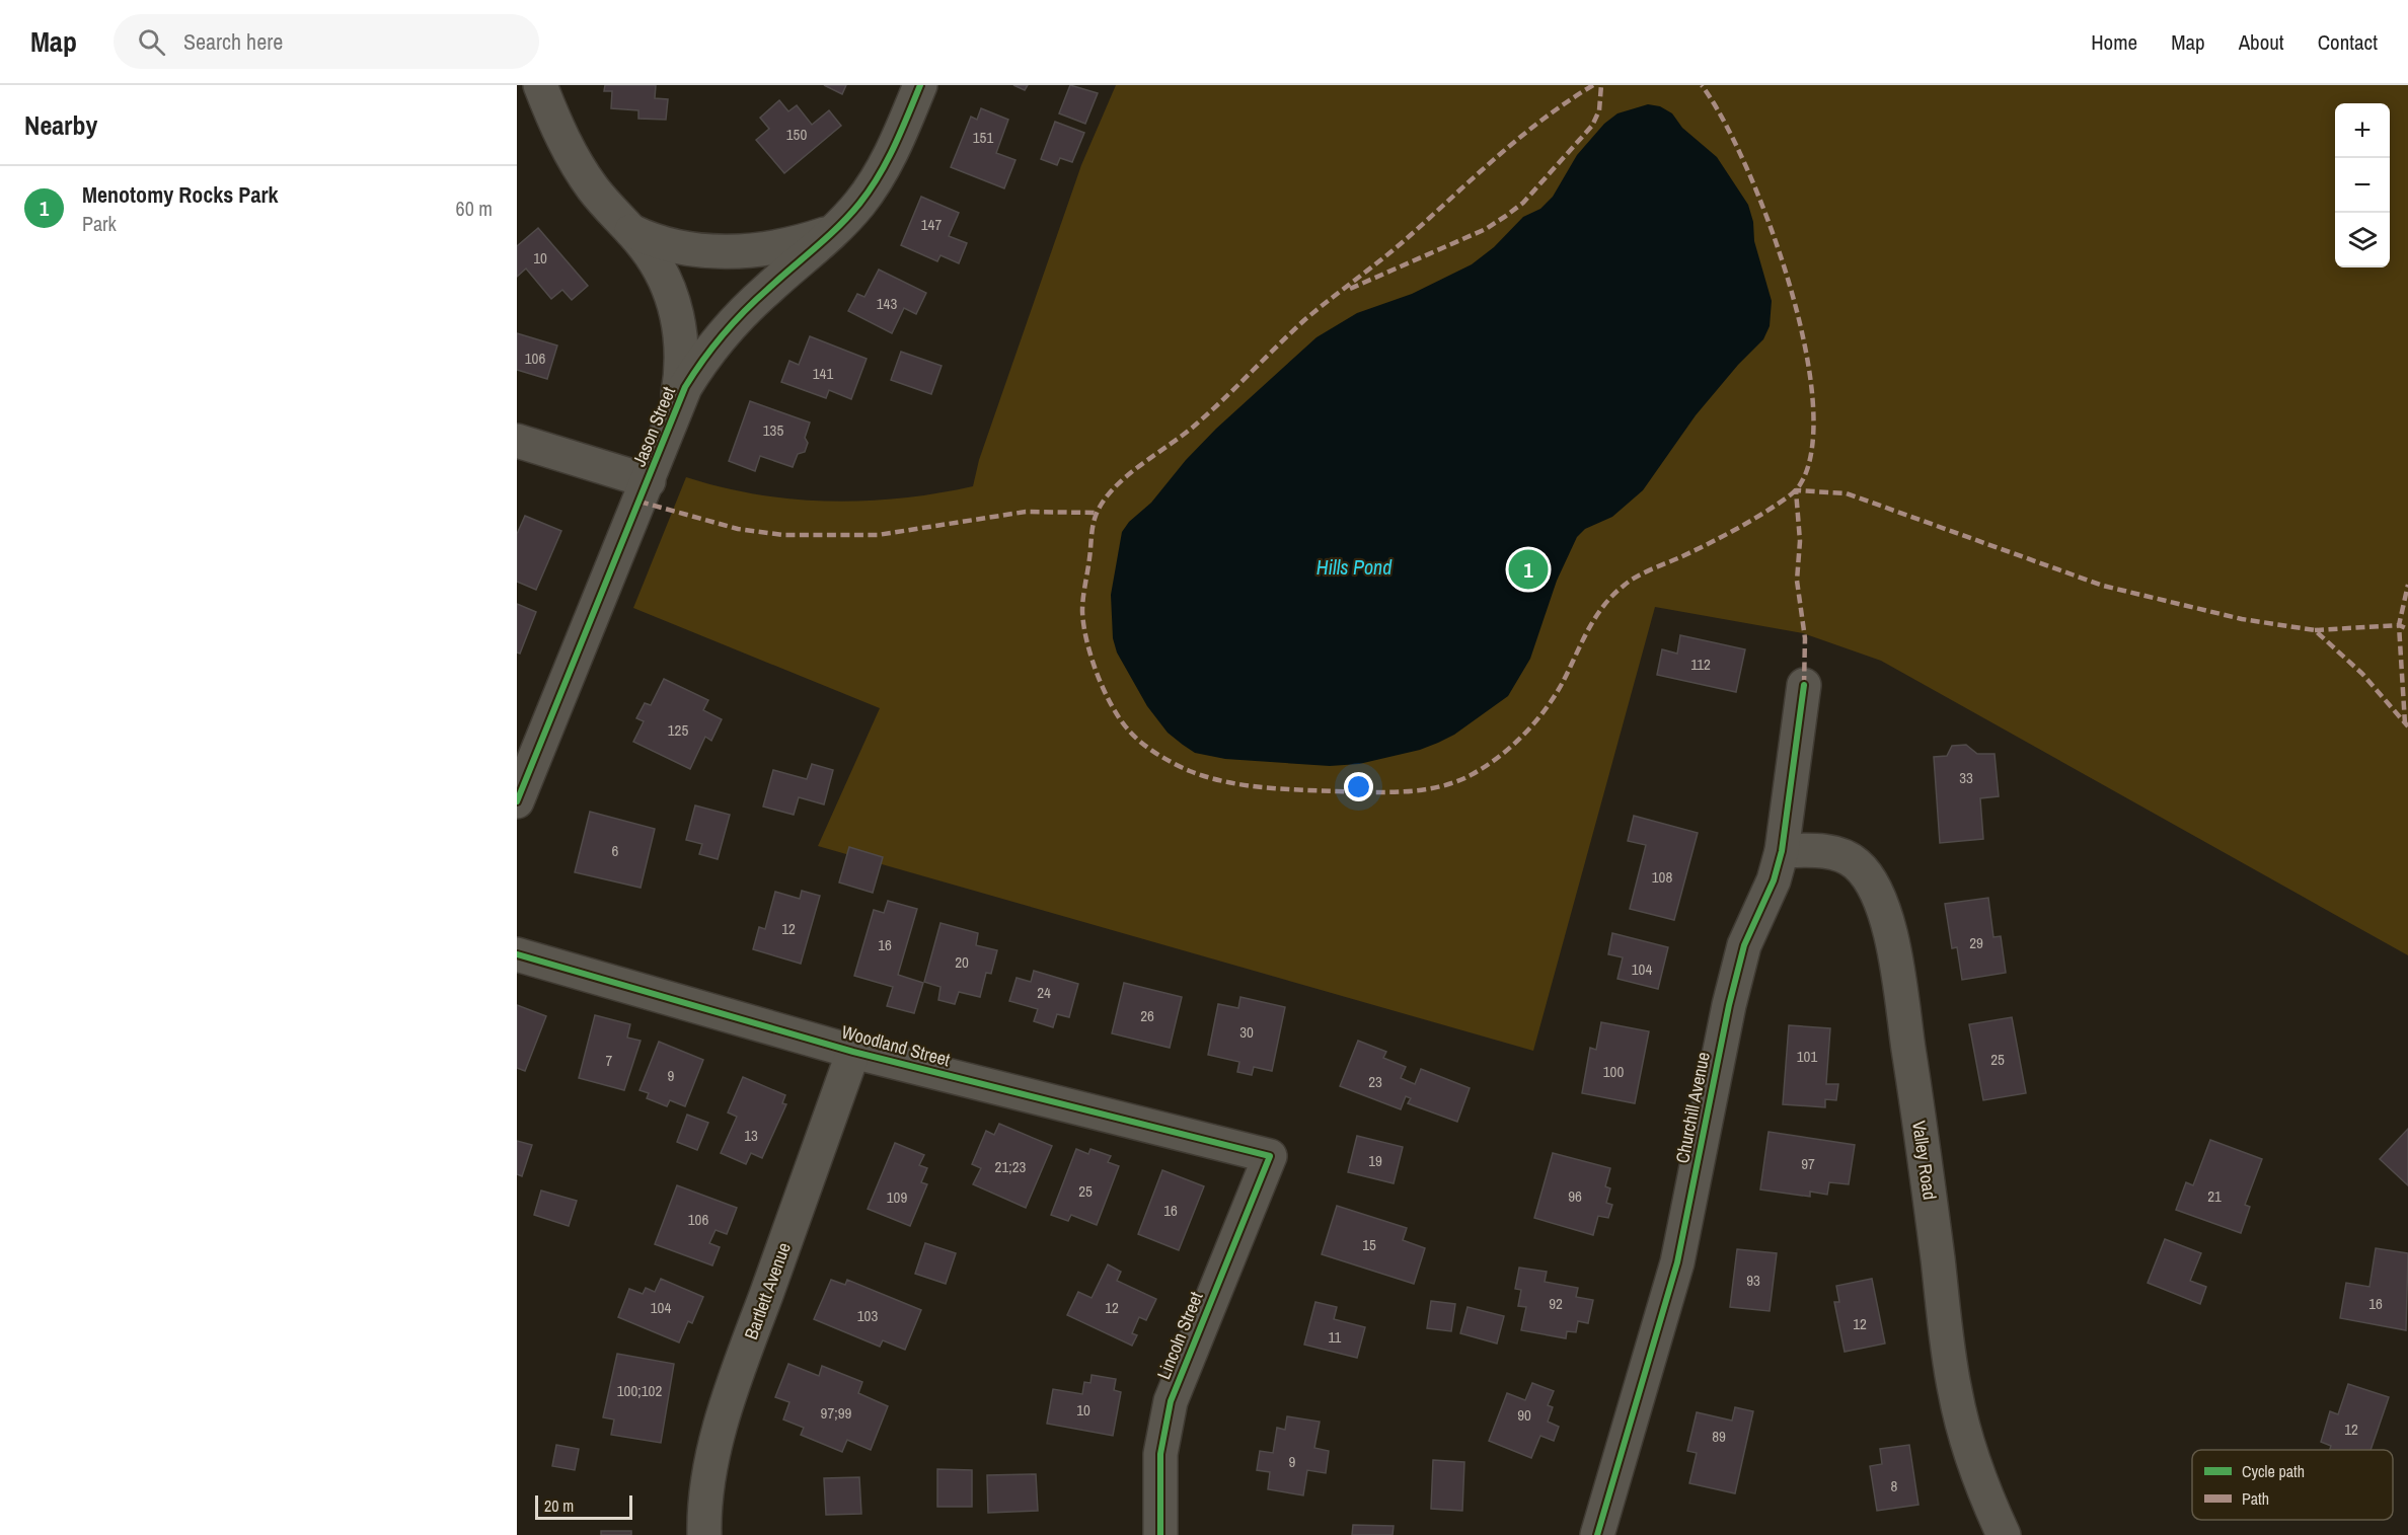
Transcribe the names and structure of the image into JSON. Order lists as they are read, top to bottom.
{
  "streets": {
    "street": [
      "Jason Street",
      "Woodland Street",
      "Churchill Avenue",
      "Valley Road",
      "Bartlett Avenue",
      "Lincoln Street"
    ]
  },
  "crossings": [
    ["Woodland Street", "Bartlett Avenue"],
    ["Woodland Street", "Lincoln Street"],
    ["Churchill Avenue", "Valley Road"]
  ],
  "water": ["Hills Pond"],
  "house_numbers": [
    "150",
    "151",
    "147",
    "10",
    "143",
    "106",
    "141",
    "135",
    "112",
    "125",
    "33",
    "6",
    "108",
    "12",
    "29",
    "16",
    "20",
    "104",
    "24",
    "26",
    "30",
    "101",
    "25",
    "7",
    "100",
    "9",
    "23",
    "13",
    "19",
    "97",
    "21;23",
    "25",
    "96",
    "21",
    "109",
    "16",
    "106",
    "15",
    "93",
    "92",
    "16",
    "104",
    "12",
    "103",
    "12",
    "11",
    "100;102",
    "10",
    "97;99",
    "90",
    "12",
    "89",
    "9",
    "8"
  ],
  "legend": ["Cycle path", "Path"],
  "scale_bar": "20 m",
  "page": {
    "header": "Map",
    "search": "Search here",
    "nav": [
      "Home",
      "Map",
      "About",
      "Contact"
    ],
    "heading": "Nearby",
    "map_buttons": ["+", "−"],
    "list": [
      {
        "mark": "1",
        "name": "Menotomy Rocks Park",
        "note": "Park",
        "value": "60 m"
      }
    ],
    "pins": "1",
    "scale": "20 m"
  }
}
